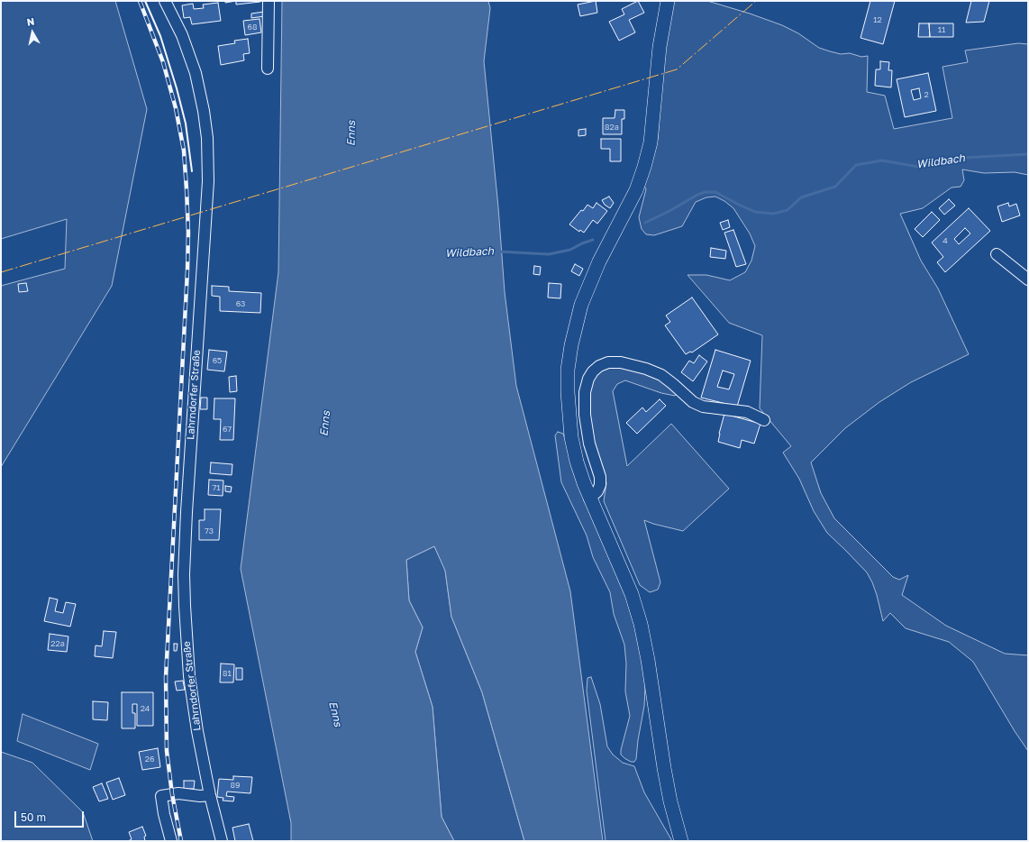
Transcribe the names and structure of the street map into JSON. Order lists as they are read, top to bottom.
{
  "streets": {
    "street": ["Lahrndorfer Straße"]
  },
  "water": ["Enns", "Wildbach"],
  "house_numbers": [
    "12",
    "68",
    "11",
    "2",
    "82a",
    "4",
    "63",
    "65",
    "67",
    "71",
    "73",
    "22a",
    "81",
    "24",
    "26",
    "89"
  ],
  "scale_bar": "50 m",
  "north": "top"
}
